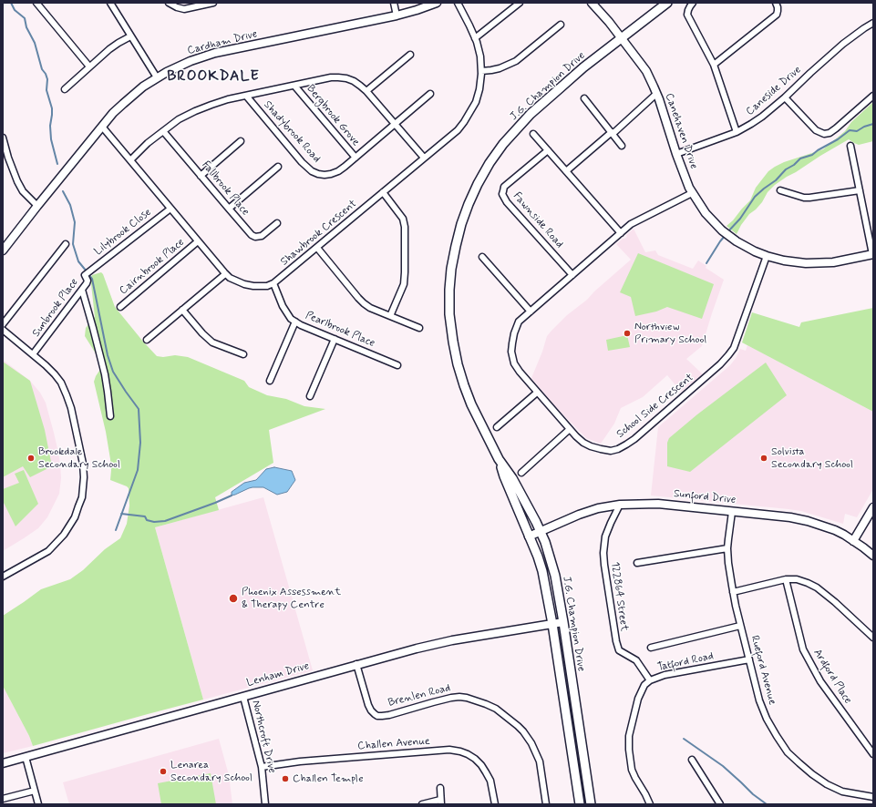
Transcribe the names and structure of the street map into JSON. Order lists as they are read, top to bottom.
{
  "streets": {
    "main road": ["J.G. Champion Drive"],
    "street": [
      "Cardham Drive",
      "Caneside Drive",
      "Bergbrook Grove",
      "Canehaven Drive",
      "Shadybrook Road",
      "Fallbrook Place",
      "Fawnside Road",
      "Lilybrook Close",
      "Shawbrook Crescent",
      "Cairnbrook Place",
      "Sunbrook Place",
      "Pearlbrook Place",
      "School Side Crescent",
      "Sunford Drive",
      "122864 Street",
      "Tatford Road",
      "Rueford Avenue",
      "Lenham Drive",
      "Ardford Place",
      "Brenlen Road",
      "Northcroft Drive",
      "Challen Avenue"
    ]
  },
  "crossings": [
    ["Cardham Drive", "Shawbrook Crescent"],
    ["J.G. Champion Drive", "Canehaven Drive"],
    ["J.G. Champion Drive", "Sunford Drive"],
    ["J.G. Champion Drive", "Lenham Drive"],
    ["Caneside Drive", "Canehaven Drive"],
    ["Bergbrook Grove", "Shadybrook Road"],
    ["Canehaven Drive", "School Side Crescent"],
    ["Fawnside Road", "School Side Crescent"],
    ["Lilybrook Close", "Shawbrook Crescent"],
    ["Lilybrook Close", "Sunbrook Place"],
    ["Shawbrook Crescent", "Cairnbrook Place"],
    ["Shawbrook Crescent", "Pearlbrook Place"],
    ["Sunford Drive", "122864 Street"],
    ["Sunford Drive", "Rueford Avenue"],
    ["122864 Street", "Tatford Road"],
    ["Tatford Road", "Rueford Avenue"],
    ["Lenham Drive", "Brenlen Road"],
    ["Lenham Drive", "Northcroft Drive"],
    ["Northcroft Drive", "Challen Avenue"]
  ],
  "districts": ["BROOKDALE"],
  "places": [
    "Northview Primary School",
    "Brookdale Secondary School",
    "Solvista Secondary School",
    "Phoenix Assessment & Therapy Centre",
    "Lenarea Secondary School",
    "Challen Temple"
  ]
}
